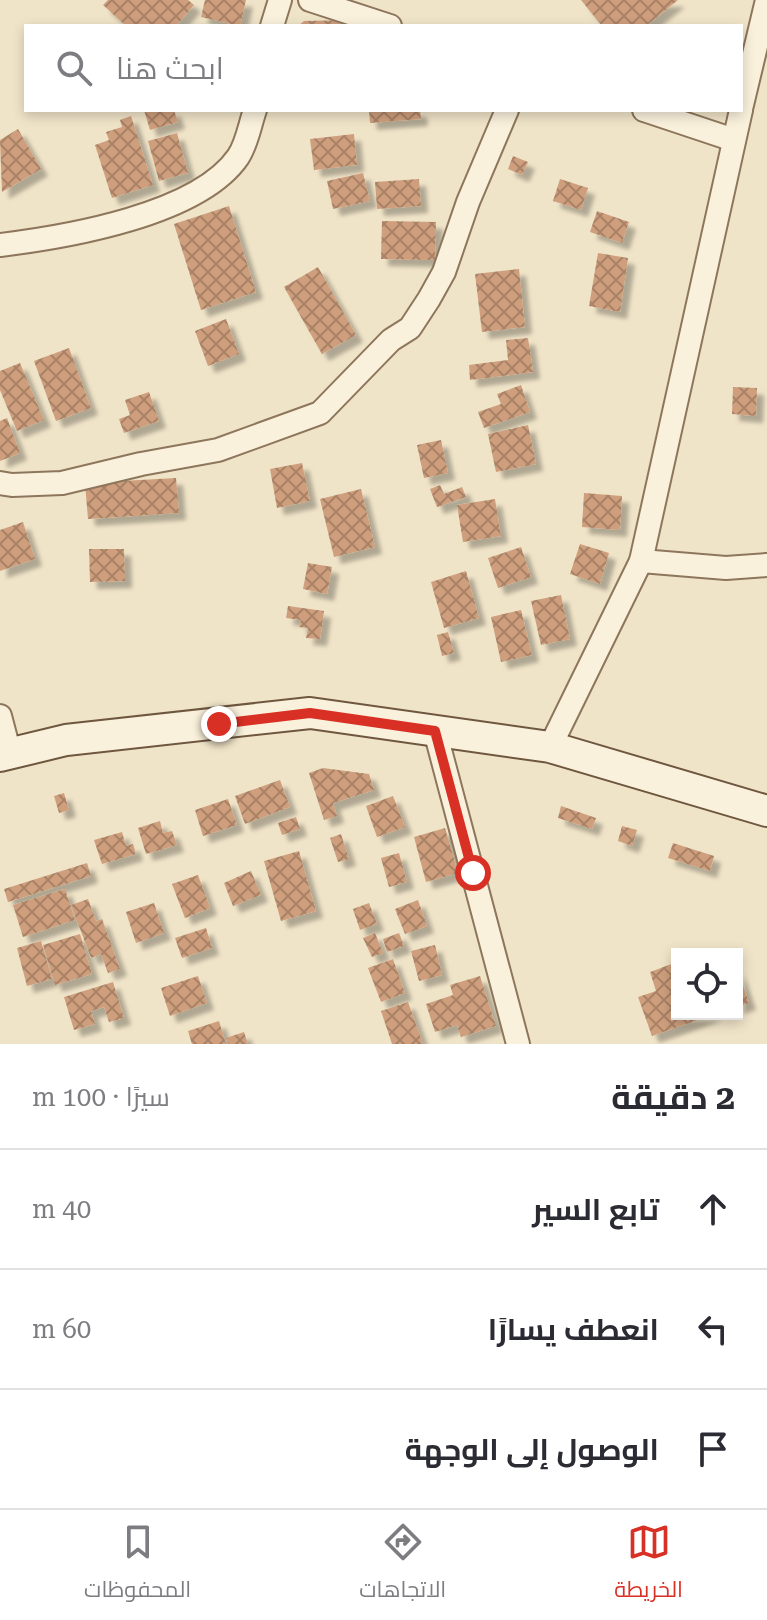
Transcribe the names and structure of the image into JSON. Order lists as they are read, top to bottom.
{
  "page": {
    "search": "ابحث هنا",
    "heading": ["2 دقيقة", "سيرًا · 100 m"],
    "list": [
      ["تابع السير", "40 m"],
      ["انعطف يسارًا", "60 m"],
      "الوصول إلى الوجهة"
    ],
    "nav": ["الخريطة", "الاتجاهات", "المحفوظات"]
  }
}
